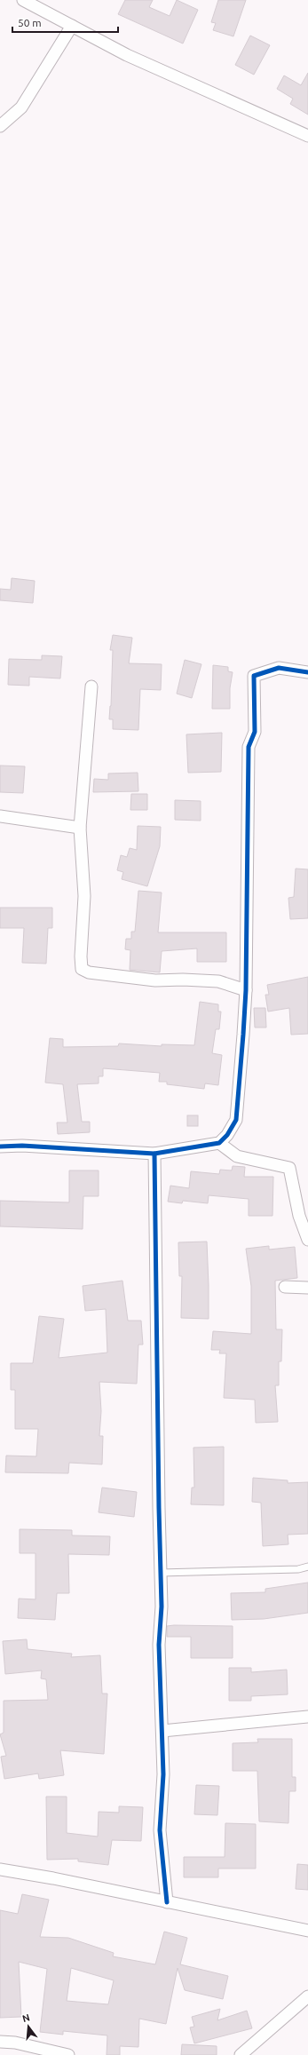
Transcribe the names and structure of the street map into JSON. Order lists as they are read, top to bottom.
{
  "scale_bar": "50 m",
  "north": "top"
}
